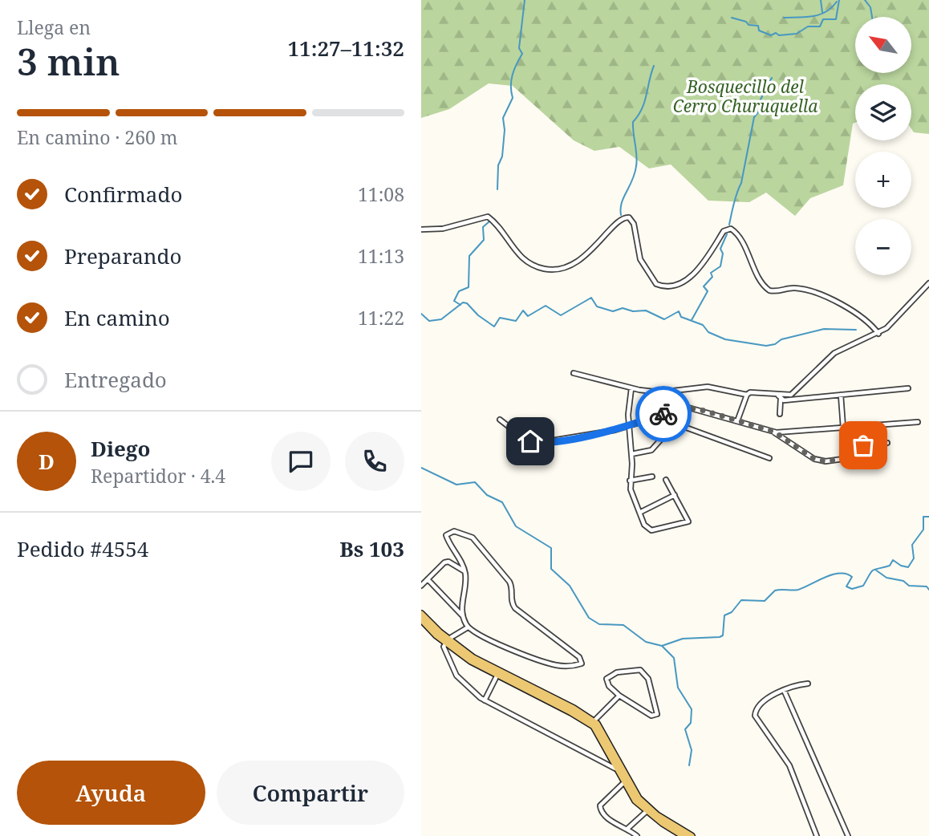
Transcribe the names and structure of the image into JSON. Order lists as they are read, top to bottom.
{
  "parks": ["Bosquecillo del Cerro Churuquella"],
  "north": "top left",
  "page": {
    "heading": ["3 min", "Llega en", "11:27–11:32"],
    "panel": [
      "Diego",
      "Repartidor · 4.4",
      "Pedido #4554",
      "Bs 103"
    ],
    "map_buttons": ["+", "−"],
    "bar": "En camino · 260 m",
    "list": [
      ["Confirmado", "11:08"],
      ["Preparando", "11:13"],
      ["En camino", "11:22"],
      "Entregado"
    ],
    "round": "D",
    "buttons": ["Ayuda", "Compartir"]
  }
}
